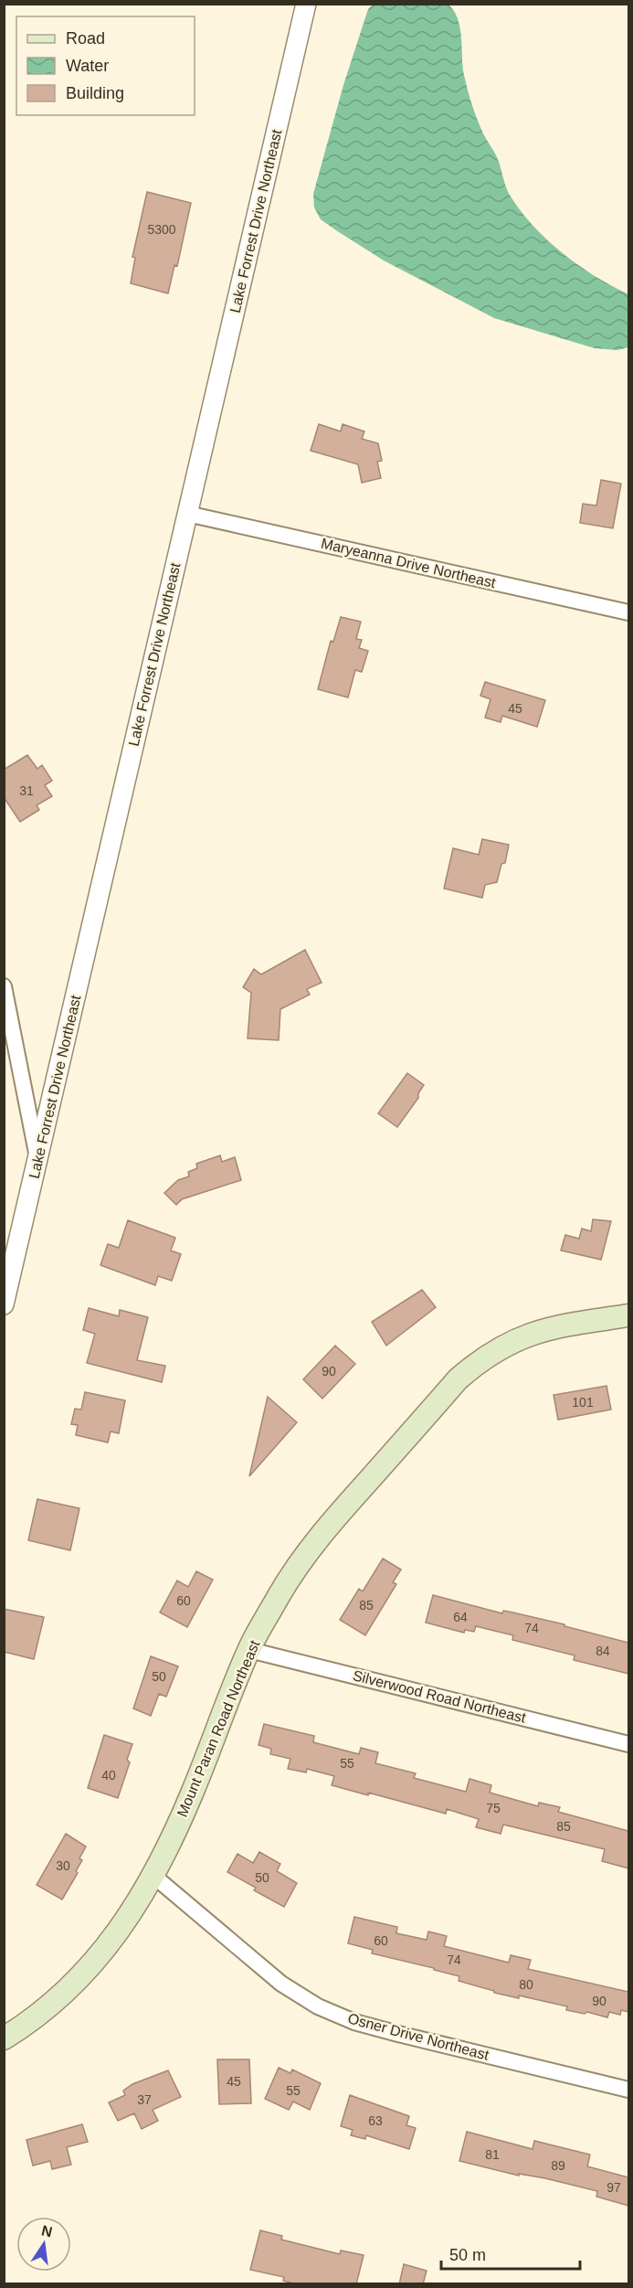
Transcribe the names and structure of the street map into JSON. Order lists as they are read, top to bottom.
{
  "streets": {
    "main road": ["Mount Paran Road Northeast"],
    "street": [
      "Lake Forrest Drive Northeast",
      "Maryeanna Drive Northeast",
      "Silverwood Road Northeast",
      "Osner Drive Northeast"
    ]
  },
  "crossings": [
    ["Lake Forrest Drive Northeast", "Maryeanna Drive Northeast"],
    ["Silverwood Road Northeast", "Mount Paran Road Northeast"],
    ["Mount Paran Road Northeast", "Osner Drive Northeast"]
  ],
  "house_numbers": [
    "5300",
    "45",
    "31",
    "90",
    "101",
    "60",
    "85",
    "64",
    "74",
    "84",
    "50",
    "55",
    "40",
    "75",
    "85",
    "30",
    "50",
    "60",
    "74",
    "80",
    "90",
    "45",
    "55",
    "37",
    "63",
    "81",
    "89",
    "97"
  ],
  "legend": ["Road", "Water", "Building"],
  "scale_bar": "50 m",
  "north": "top"
}
